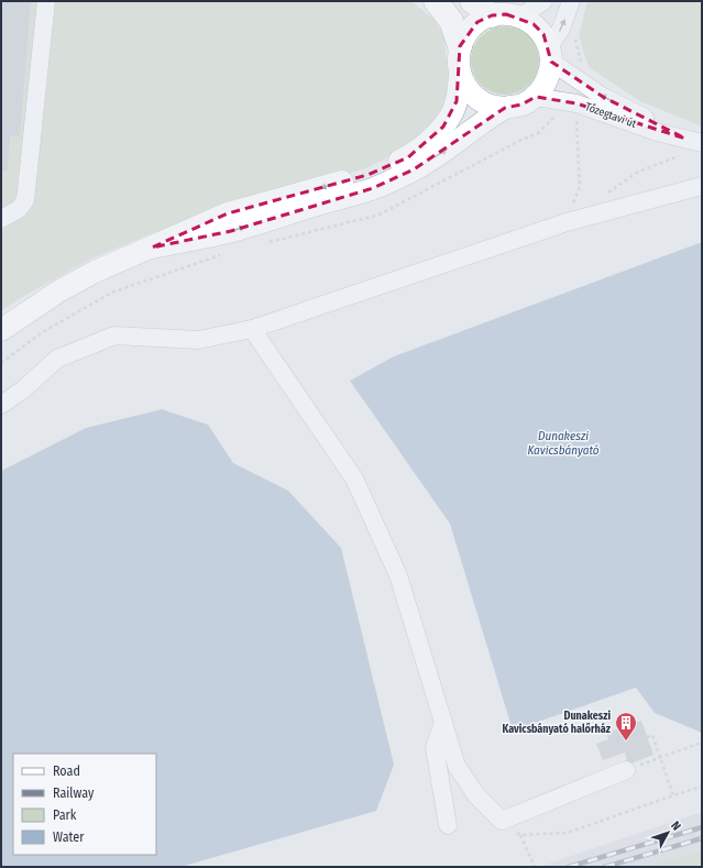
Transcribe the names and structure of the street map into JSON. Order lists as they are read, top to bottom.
{
  "streets": {
    "street": ["Tőzegtavi út"]
  },
  "water": ["Dunakeszi Kavicsbányató"],
  "places": {
    "building": ["Dunakeszi Kavicsbányató halőrház"]
  },
  "legend": [
    "Road",
    "Railway",
    "Park",
    "Water"
  ],
  "north": "top right"
}
